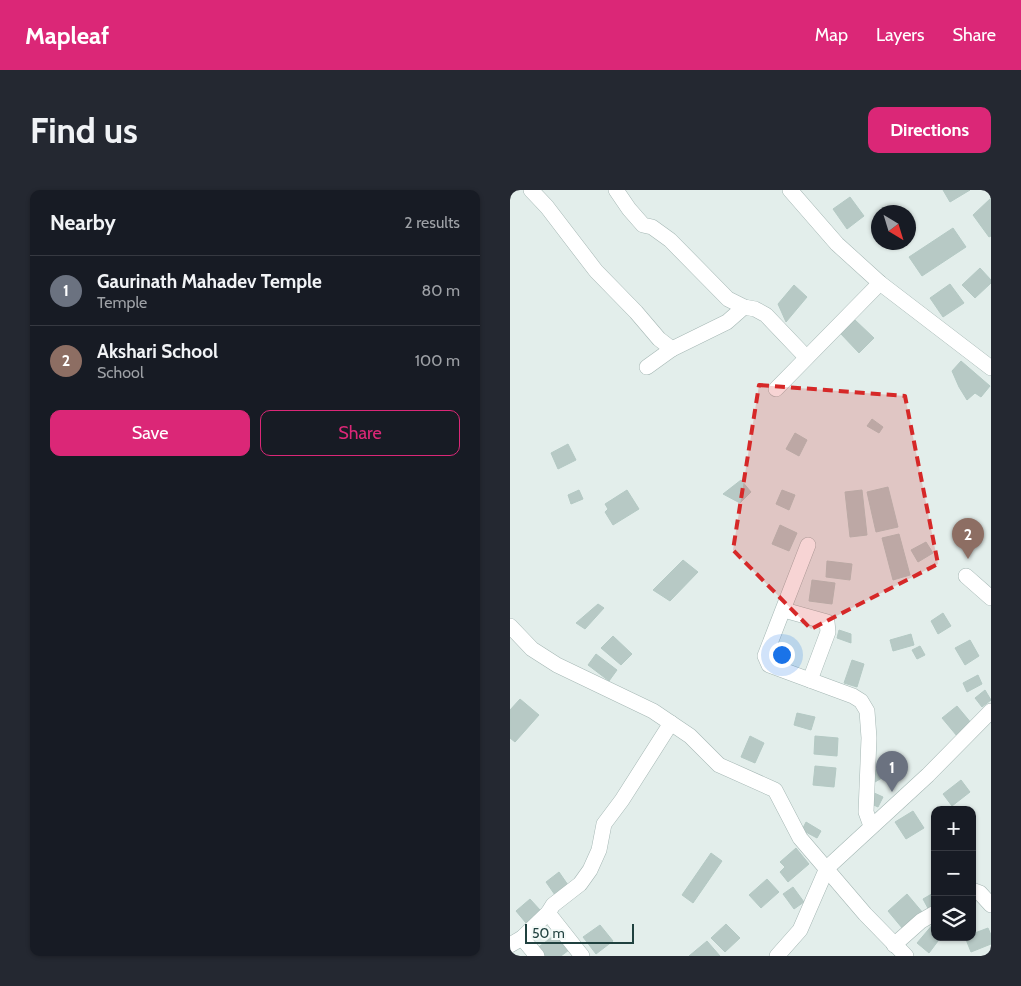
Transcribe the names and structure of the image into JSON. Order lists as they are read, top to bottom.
{
  "scale_bar": "50 m",
  "north": "bottom right",
  "page": {
    "header": "Mapleaf",
    "nav": ["Map", "Layers", "Share"],
    "buttons": [
      "Directions",
      ["Save", "Share"]
    ],
    "title": "Find us",
    "heading": ["Nearby", "2 results"],
    "list": [
      {
        "mark": "1",
        "name": "Gaurinath Mahadev Temple",
        "note": "Temple",
        "value": "80 m"
      },
      {
        "mark": "2",
        "name": "Akshari School",
        "note": "School",
        "value": "100 m"
      }
    ],
    "pins": ["2", "1"],
    "map_buttons": ["+", "−"],
    "scale": "50 m"
  }
}
